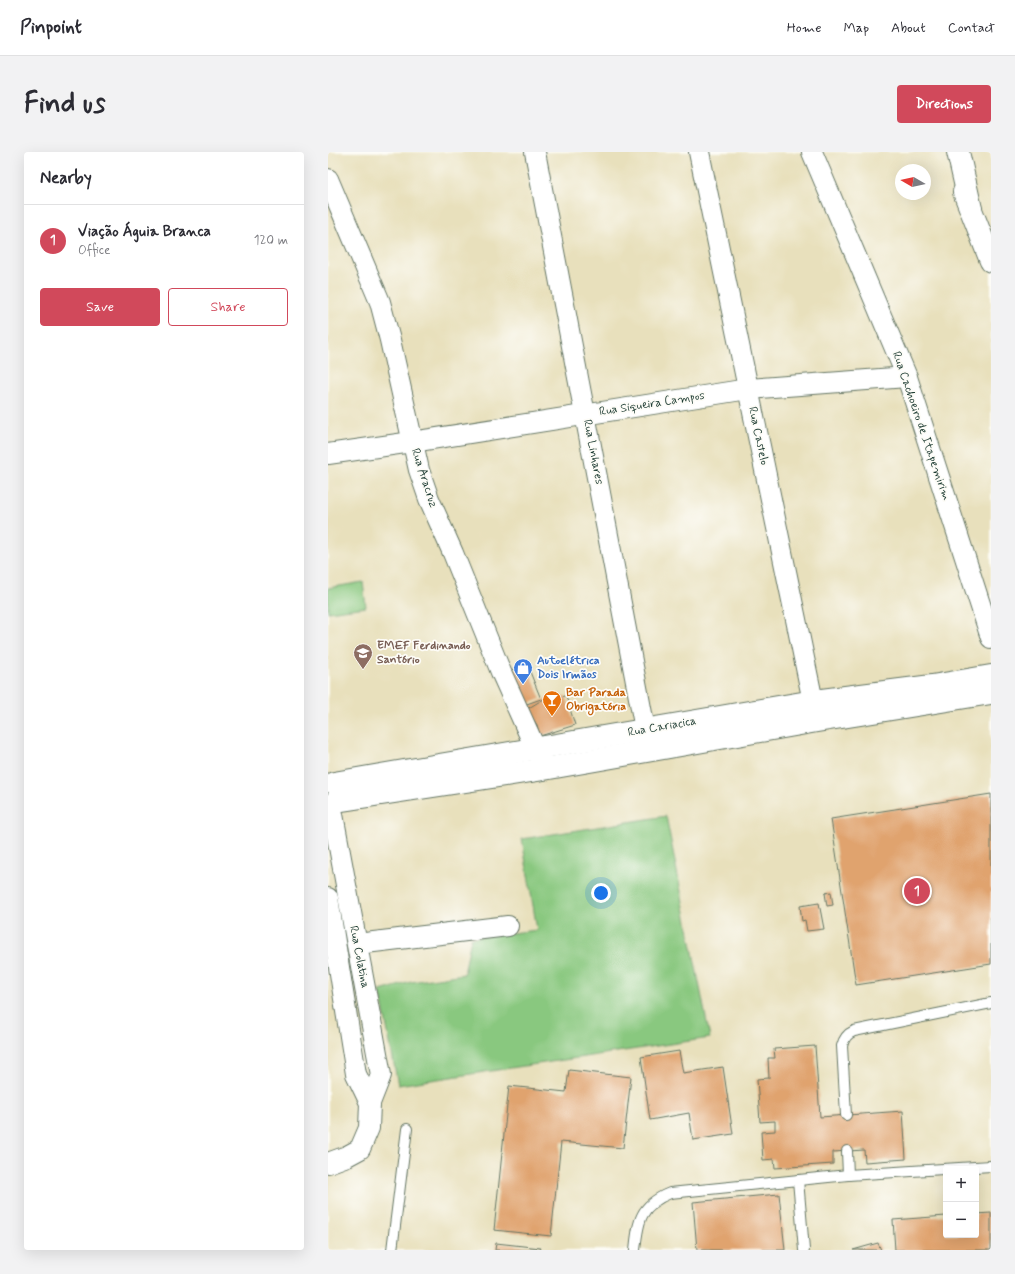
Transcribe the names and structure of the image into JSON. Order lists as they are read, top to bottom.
{
  "streets": {
    "street": [
      "Rua Siqueira Campos",
      "Rua Cachoeiro de Itapemirim",
      "Rua Castelo",
      "Rua Linhares",
      "Rua Aracruz",
      "Rua Cariacica",
      "Rua Colatina"
    ]
  },
  "crossings": [
    ["Rua Siqueira Campos", "Rua Cachoeiro de Itapemirim"],
    ["Rua Siqueira Campos", "Rua Castelo"],
    ["Rua Siqueira Campos", "Rua Linhares"],
    ["Rua Siqueira Campos", "Rua Aracruz"],
    ["Rua Castelo", "Rua Cariacica"],
    ["Rua Linhares", "Rua Cariacica"],
    ["Rua Aracruz", "Rua Cariacica"],
    ["Rua Cariacica", "Rua Colatina"]
  ],
  "places": {
    "school or university": ["EMEF Ferdinando Santório"],
    "shop": ["Autoelétrica Dois Irmãos"],
    "bar": ["Bar Parada Obrigatória"]
  },
  "north": "left",
  "page": {
    "header": "Pinpoint",
    "nav": [
      "Home",
      "Map",
      "About",
      "Contact"
    ],
    "buttons": [
      "Directions",
      ["Save", "Share"]
    ],
    "title": "Find us",
    "heading": "Nearby",
    "list": [
      {
        "mark": "1",
        "name": "Viação Águia Branca",
        "note": "Office",
        "value": "120 m"
      }
    ],
    "pins": "1",
    "map_buttons": ["+", "−"]
  }
}
